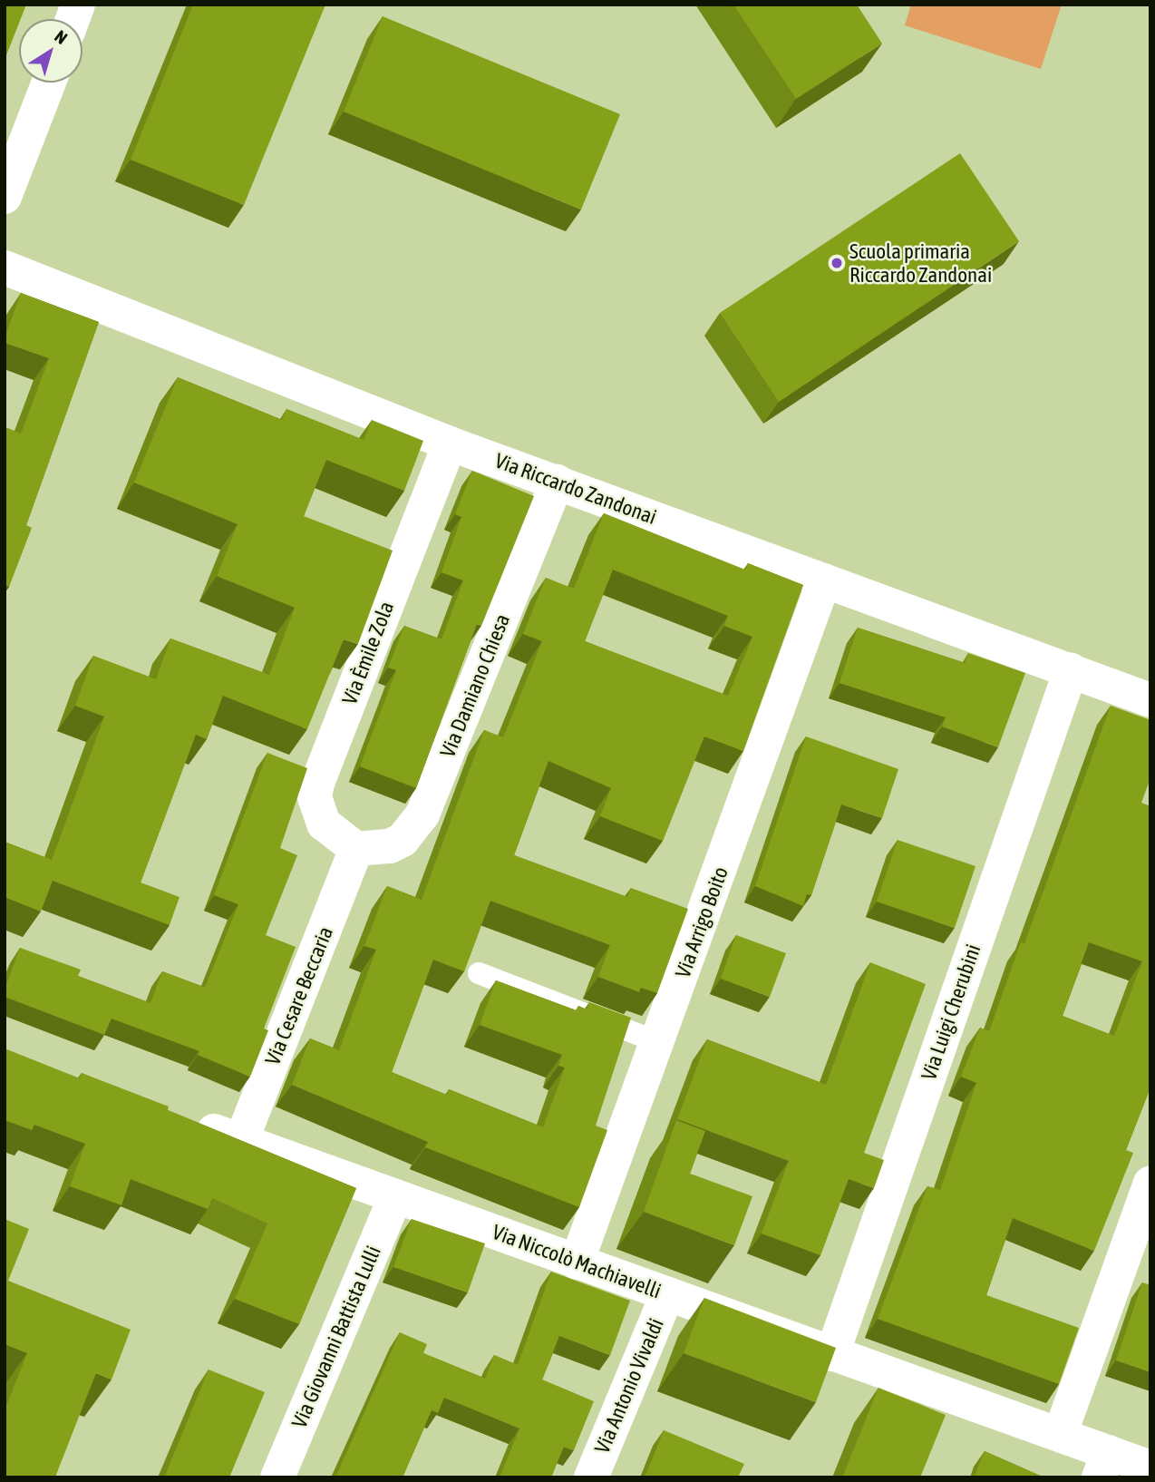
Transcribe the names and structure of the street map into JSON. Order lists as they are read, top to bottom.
{
  "streets": {
    "street": [
      "Via Riccardo Zandonai",
      "Via Èmile Zola",
      "Via Damiano Chiesa",
      "Via Arrigo Boito",
      "Via Cesare Beccaria",
      "Via Luigi Cherubini",
      "Via Niccolò Machiavelli",
      "Via Giovanni Battista Lulli",
      "Via Antonio Vivaldi"
    ]
  },
  "crossings": [
    ["Via Riccardo Zandonai", "Via Èmile Zola"],
    ["Via Riccardo Zandonai", "Via Damiano Chiesa"],
    ["Via Riccardo Zandonai", "Via Arrigo Boito"],
    ["Via Riccardo Zandonai", "Via Luigi Cherubini"],
    ["Via Èmile Zola", "Via Damiano Chiesa"],
    ["Via Èmile Zola", "Via Cesare Beccaria"],
    ["Via Damiano Chiesa", "Via Cesare Beccaria"],
    ["Via Arrigo Boito", "Via Niccolò Machiavelli"],
    ["Via Cesare Beccaria", "Via Niccolò Machiavelli"],
    ["Via Luigi Cherubini", "Via Niccolò Machiavelli"],
    ["Via Niccolò Machiavelli", "Via Giovanni Battista Lulli"],
    ["Via Niccolò Machiavelli", "Via Antonio Vivaldi"]
  ],
  "places": ["Scuola primaria Riccardo Zandonai"],
  "north": "top right"
}
